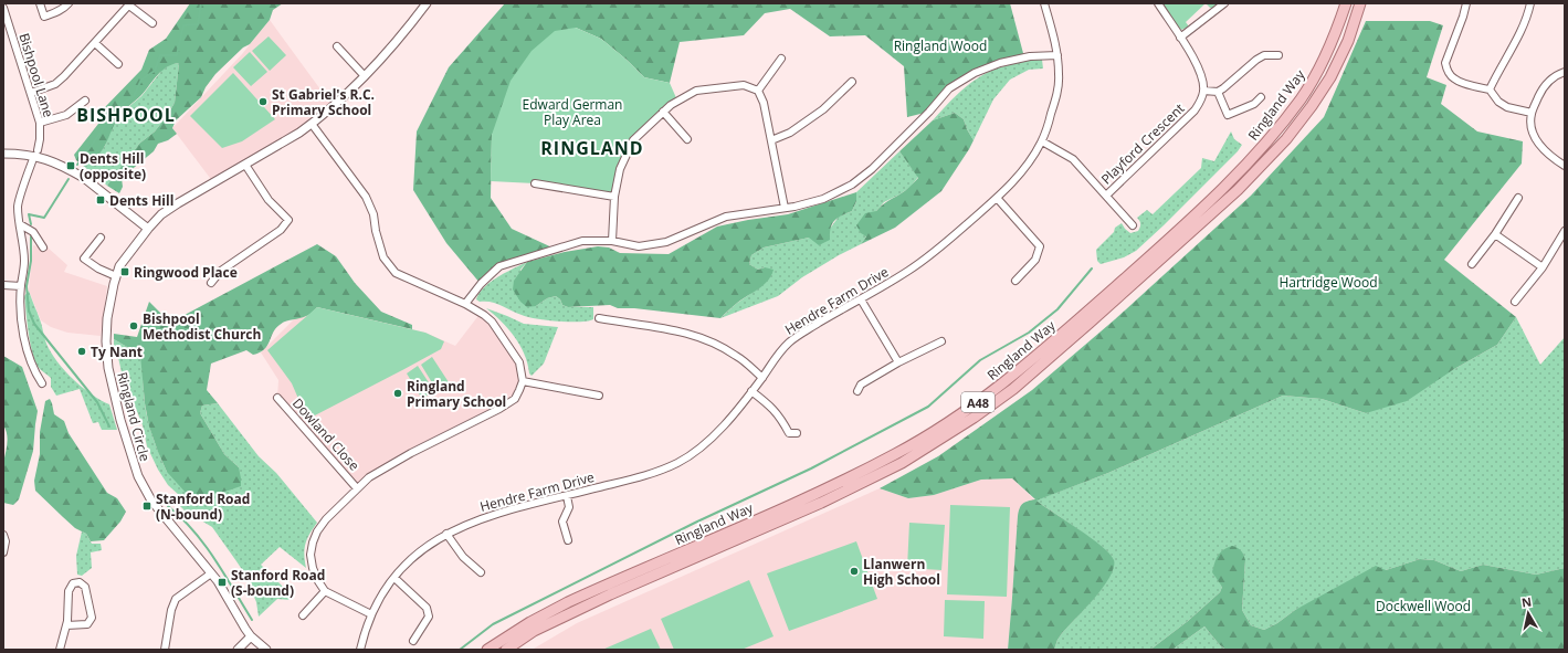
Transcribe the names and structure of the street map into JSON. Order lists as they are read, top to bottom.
{
  "streets": {
    "main road": ["Ringland Way", "A48"],
    "street": [
      "Bishpool Lane",
      "Playford Crescent",
      "Hendre Farm Drive",
      "Ringland Circle",
      "Dowland Close"
    ]
  },
  "districts": ["BISHPOOL", "RINGLAND"],
  "parks": [
    "Ringland Wood",
    "Edward German Play Area",
    "Hartridge Wood",
    "Dockwell Wood"
  ],
  "places": {
    "other": [
      "St Gabriel's R.C. Primary School",
      "Bishpool Methodist Church",
      "Ty Nant",
      "Ringland Primary School",
      "Llanwern High School"
    ],
    "transit": [
      "Dents Hill (opposite)",
      "Dents Hill",
      "Ringwood Place",
      "Stanford Road (N-bound)",
      "Stanford Road (S-bound)"
    ]
  },
  "north": "top"
}
